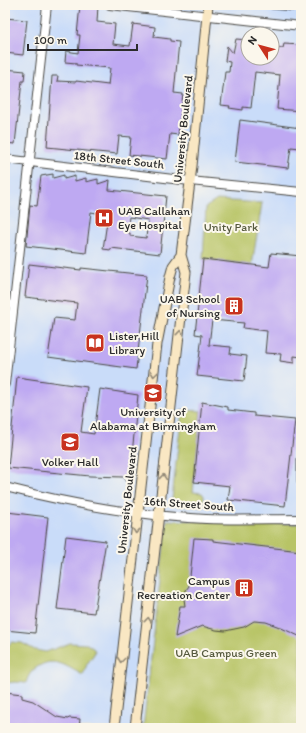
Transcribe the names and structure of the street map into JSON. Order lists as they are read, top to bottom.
{
  "streets": {
    "main road": ["University Boulevard"],
    "street": ["18th Street South", "16th Street South"]
  },
  "crossings": [
    ["University Boulevard", "18th Street South"],
    ["University Boulevard", "16th Street South"]
  ],
  "parks": ["Unity Park", "UAB Campus Green"],
  "places": {
    "hospital": ["UAB Callahan Eye Hospital"],
    "building": ["UAB School of Nursing", "Campus Recreation Center"],
    "library": ["Lister Hill Library"],
    "school or university": ["University of Alabama at Birmingham", "Volker Hall"]
  },
  "scale_bar": "100 m",
  "north": "top left"
}
